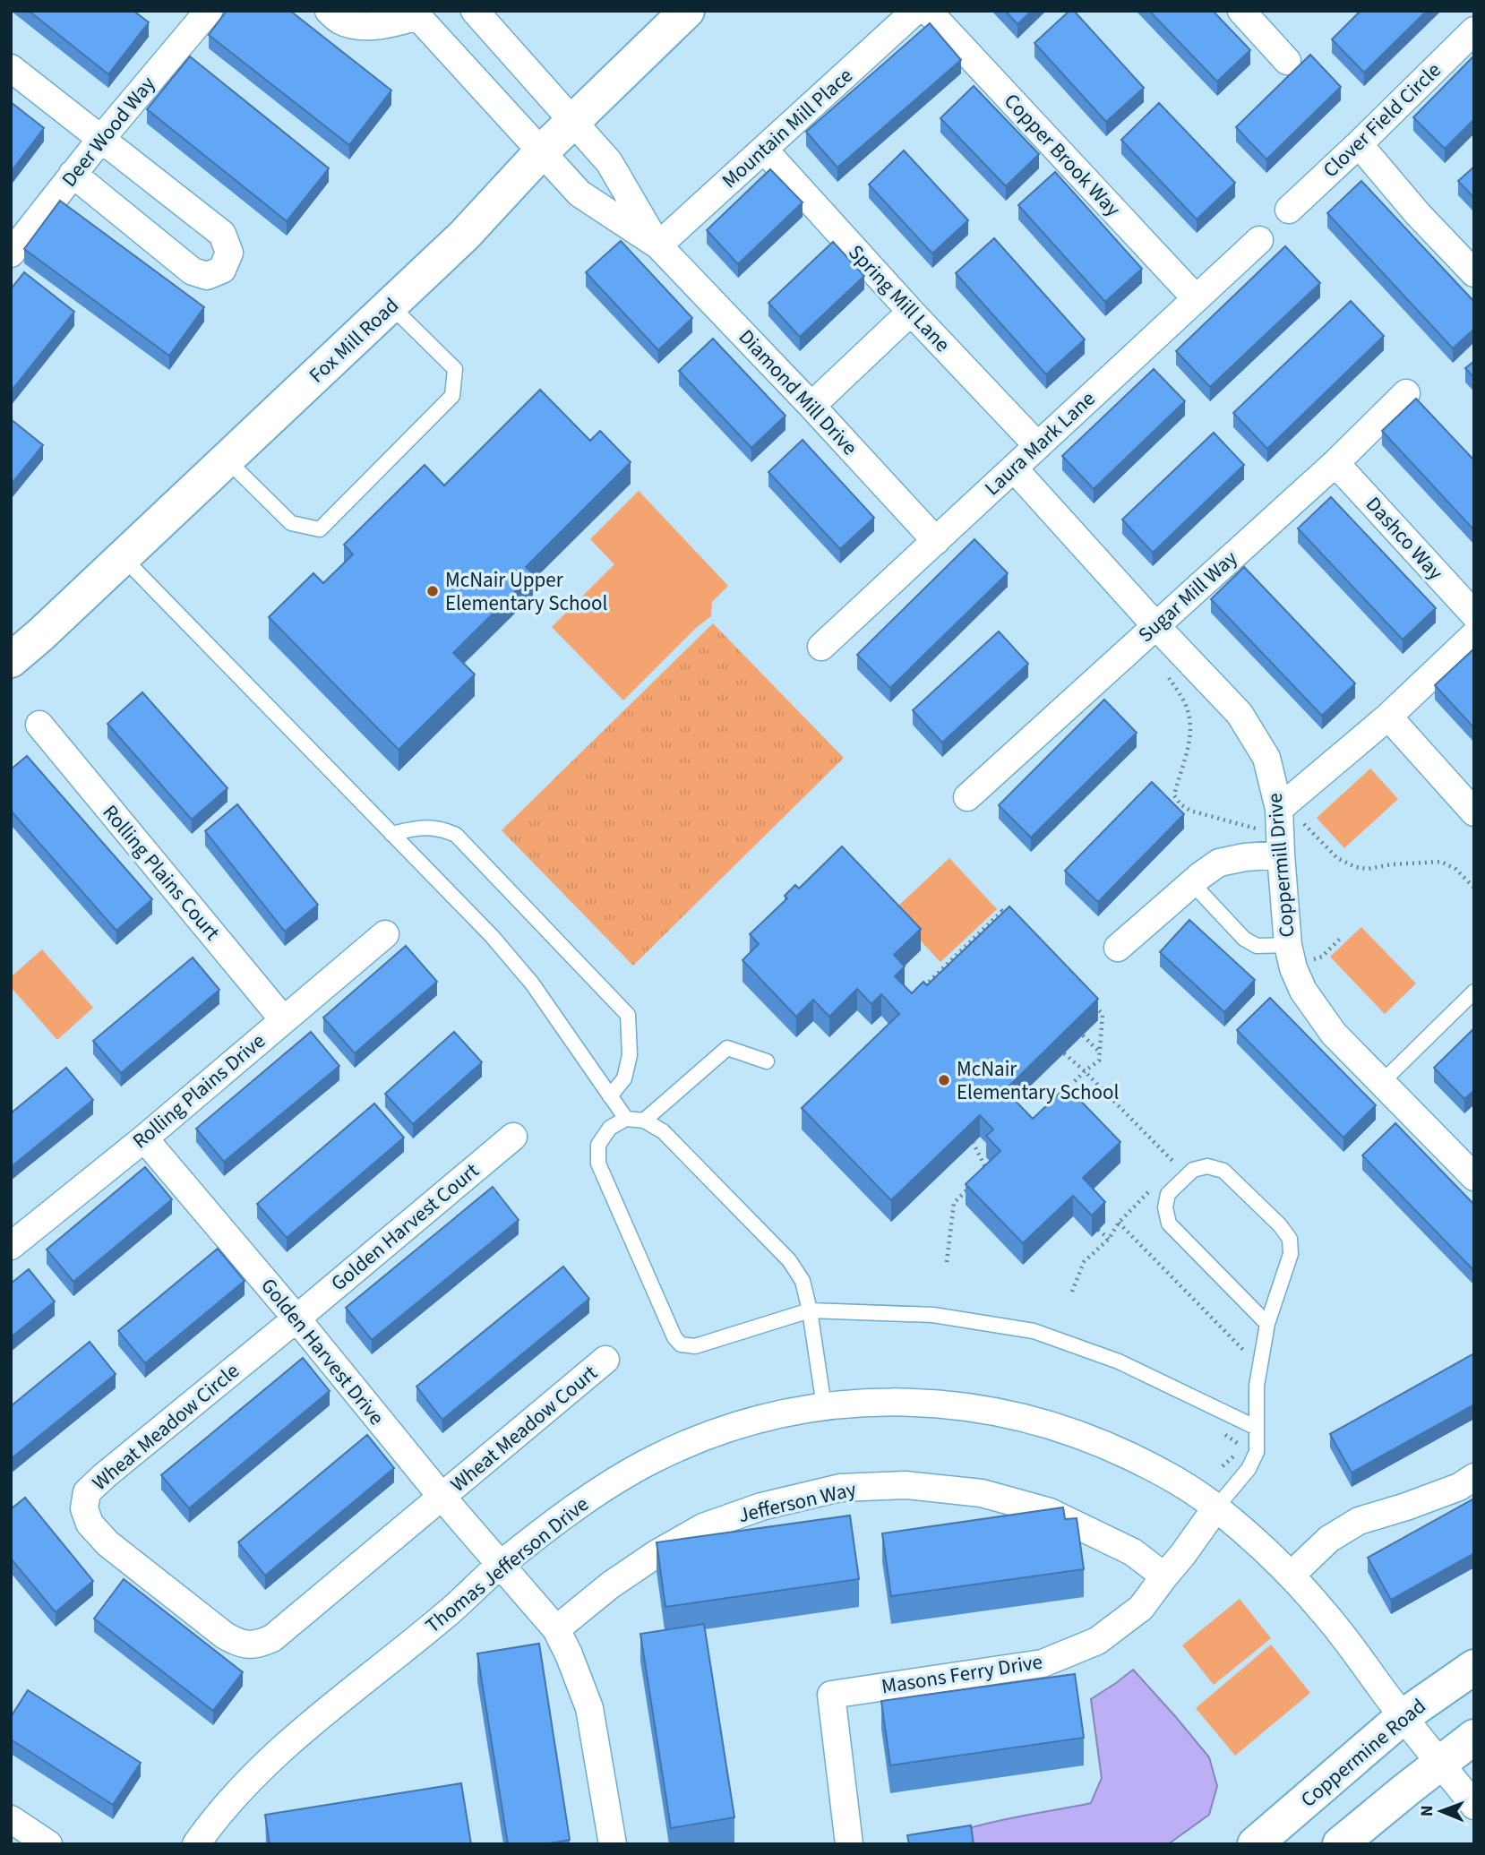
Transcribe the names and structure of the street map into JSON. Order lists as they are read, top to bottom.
{
  "streets": {
    "street": [
      "Clover Field Circle",
      "Mountain Mill Place",
      "Deer Wood Way",
      "Copper Brook Way",
      "Spring Mill Lane",
      "Fox Mill Road",
      "Diamond Mill Drive",
      "Laura Mark Lane",
      "Dashco Way",
      "Sugar Mill Way",
      "Coppermill Drive",
      "Rolling Plains Court",
      "Rolling Plains Drive",
      "Golden Harvest Court",
      "Golden Harvest Drive",
      "Wheat Meadow Circle",
      "Wheat Meadow Court",
      "Jefferson Way",
      "Thomas Jefferson Drive",
      "Masons Ferry Drive",
      "Coppermine Road"
    ]
  },
  "crossings": [
    ["Mountain Mill Place", "Spring Mill Lane"],
    ["Mountain Mill Place", "Diamond Mill Drive"],
    ["Copper Brook Way", "Laura Mark Lane"],
    ["Spring Mill Lane", "Laura Mark Lane"],
    ["Fox Mill Road", "Diamond Mill Drive"],
    ["Diamond Mill Drive", "Laura Mark Lane"],
    ["Laura Mark Lane", "Coppermill Drive"],
    ["Dashco Way", "Sugar Mill Way"],
    ["Sugar Mill Way", "Coppermill Drive"],
    ["Rolling Plains Court", "Rolling Plains Drive"],
    ["Rolling Plains Drive", "Golden Harvest Drive"],
    ["Golden Harvest Court", "Golden Harvest Drive"],
    ["Golden Harvest Court", "Wheat Meadow Circle"],
    ["Golden Harvest Drive", "Wheat Meadow Circle"],
    ["Golden Harvest Drive", "Wheat Meadow Court"],
    ["Golden Harvest Drive", "Jefferson Way"],
    ["Golden Harvest Drive", "Thomas Jefferson Drive"],
    ["Wheat Meadow Circle", "Wheat Meadow Court"],
    ["Jefferson Way", "Masons Ferry Drive"],
    ["Thomas Jefferson Drive", "Masons Ferry Drive"],
    ["Thomas Jefferson Drive", "Coppermine Road"]
  ],
  "places": ["McNair Upper Elementary School", "McNair Elementary School"],
  "north": "left"
}
